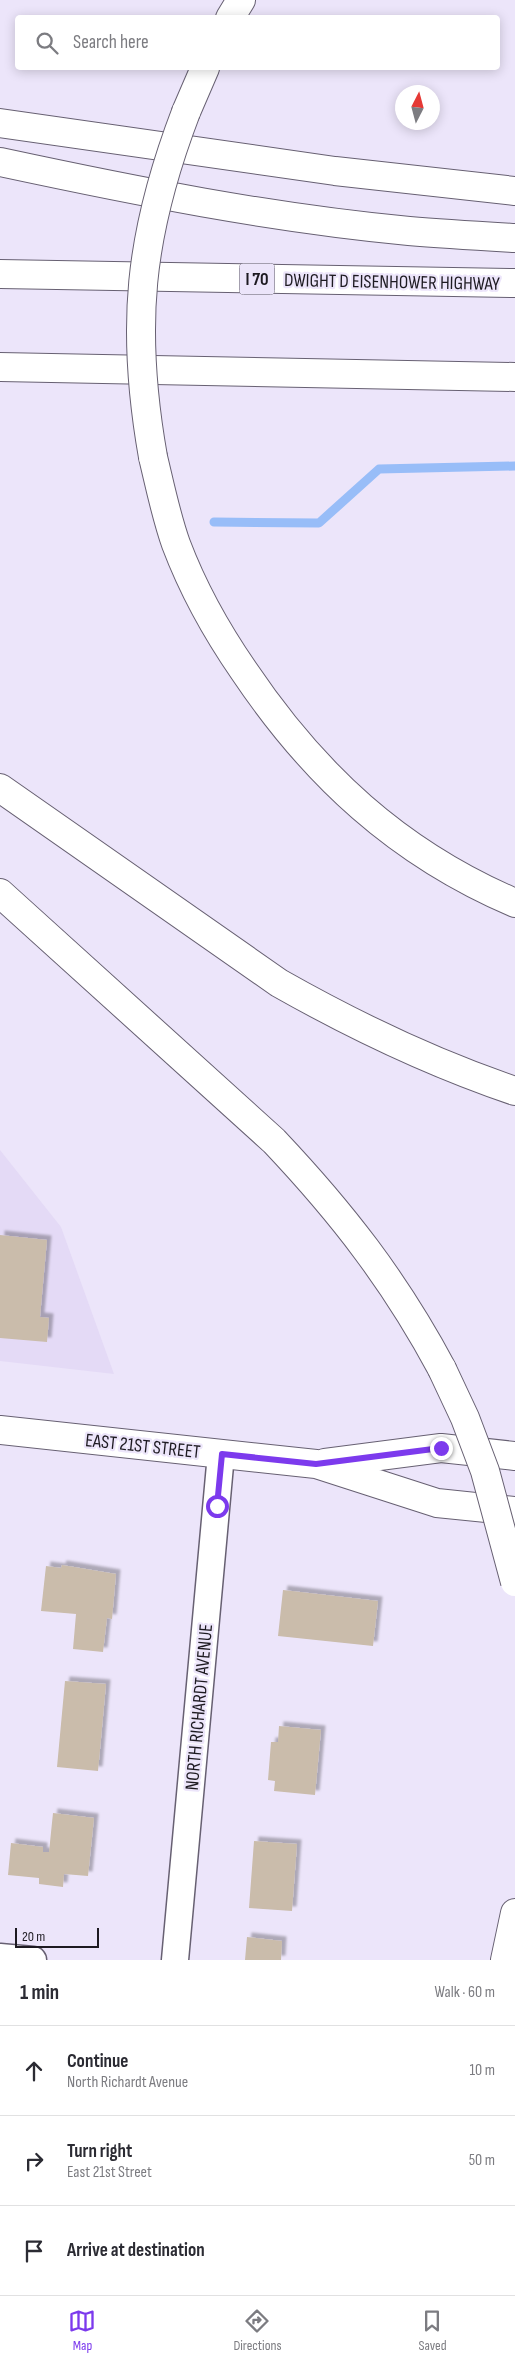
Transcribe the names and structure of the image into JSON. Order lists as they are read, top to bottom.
{
  "streets": {
    "main road": ["I 70", "DWIGHT D EISENHOWER HIGHWAY", "EAST 21ST STREET"],
    "street": ["NORTH RICHARDT AVENUE"]
  },
  "crossings": [
    ["EAST 21ST STREET", "NORTH RICHARDT AVENUE"]
  ],
  "scale_bar": "20 m",
  "north": "top",
  "page": {
    "search": "Search here",
    "scale": "20 m",
    "heading": ["1 min", "Walk · 60 m"],
    "list": [
      ["Continue", "North Richardt Avenue", "10 m"],
      ["Turn right", "East 21st Street", "50 m"],
      "Arrive at destination"
    ],
    "nav": ["Map", "Directions", "Saved"]
  }
}
